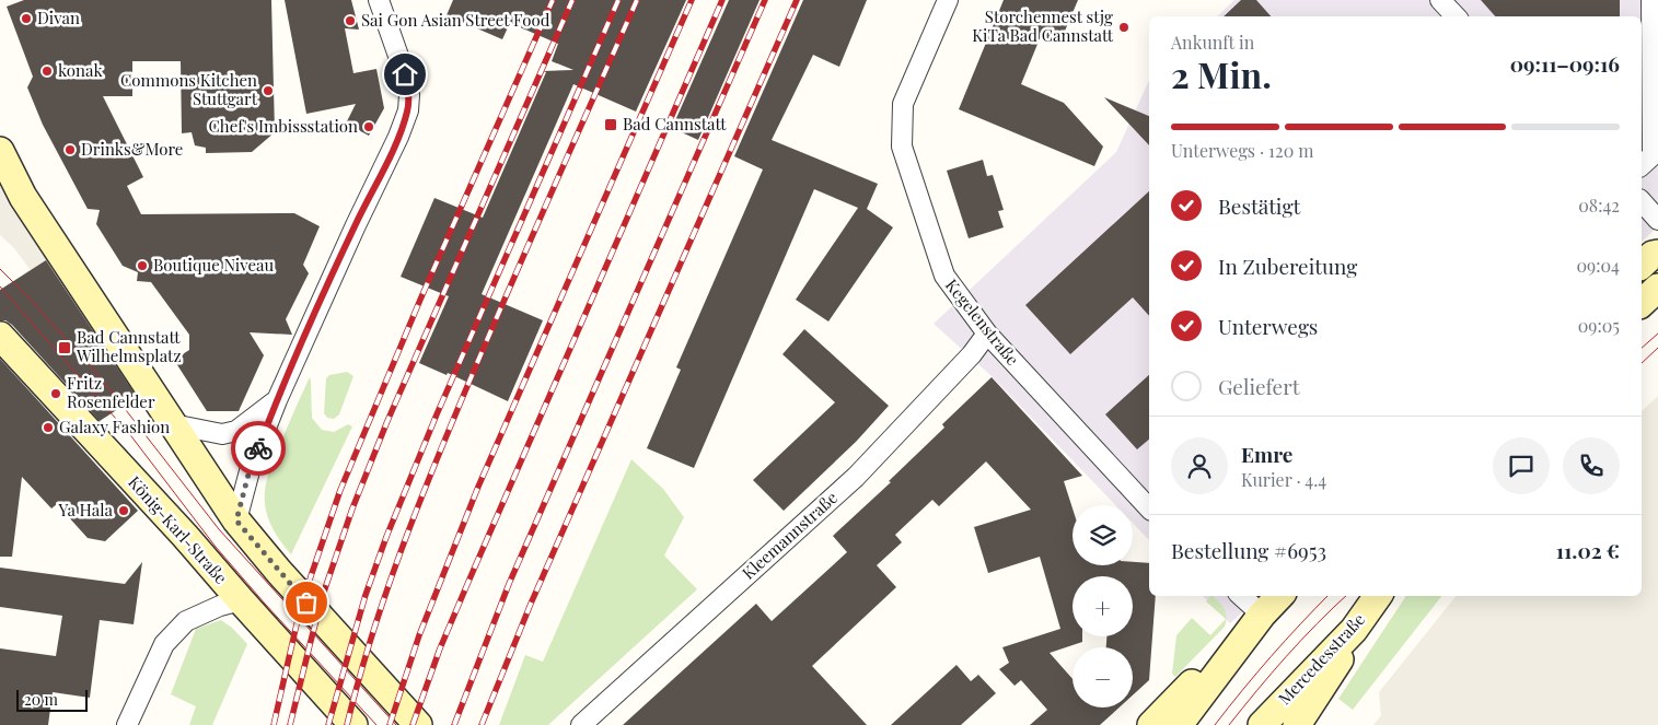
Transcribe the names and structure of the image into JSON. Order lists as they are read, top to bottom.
{
  "streets": {
    "main road": ["König-Karl-Straße", "Mercedesstraße"],
    "street": ["Kegelenstraße", "Kleemannstraße"]
  },
  "crossings": [
    ["Kegelenstraße", "Kleemannstraße"]
  ],
  "places": {
    "other": [
      "Divan",
      "Sai Gon Asian Street Food",
      "Storchennest stjg KiTa Bad Cannstatt",
      "konak",
      "Commons Kitchen Stuttgart",
      "Chef's Imbissstation",
      "Drinks&More",
      "Boutique Niveau",
      "Fritz Rosenfelder",
      "Galaxy Fashion",
      "Ya Hala"
    ],
    "transit": ["Bad Cannstatt", "Bad Cannstatt Wilhelmsplatz"]
  },
  "scale_bar": "20 m",
  "page": {
    "heading": ["2 Min.", "Ankunft in", "09:11–09:16"],
    "panel": [
      "Emre",
      "Kurier · 4.4",
      "Bestellung #6953",
      "11.02 €"
    ],
    "bar": "Unterwegs · 120 m",
    "list": [
      ["Bestätigt", "08:42"],
      ["In Zubereitung", "09:04"],
      ["Unterwegs", "09:05"],
      "Geliefert"
    ],
    "map_buttons": ["+", "−"],
    "scale": "20 m"
  }
}
